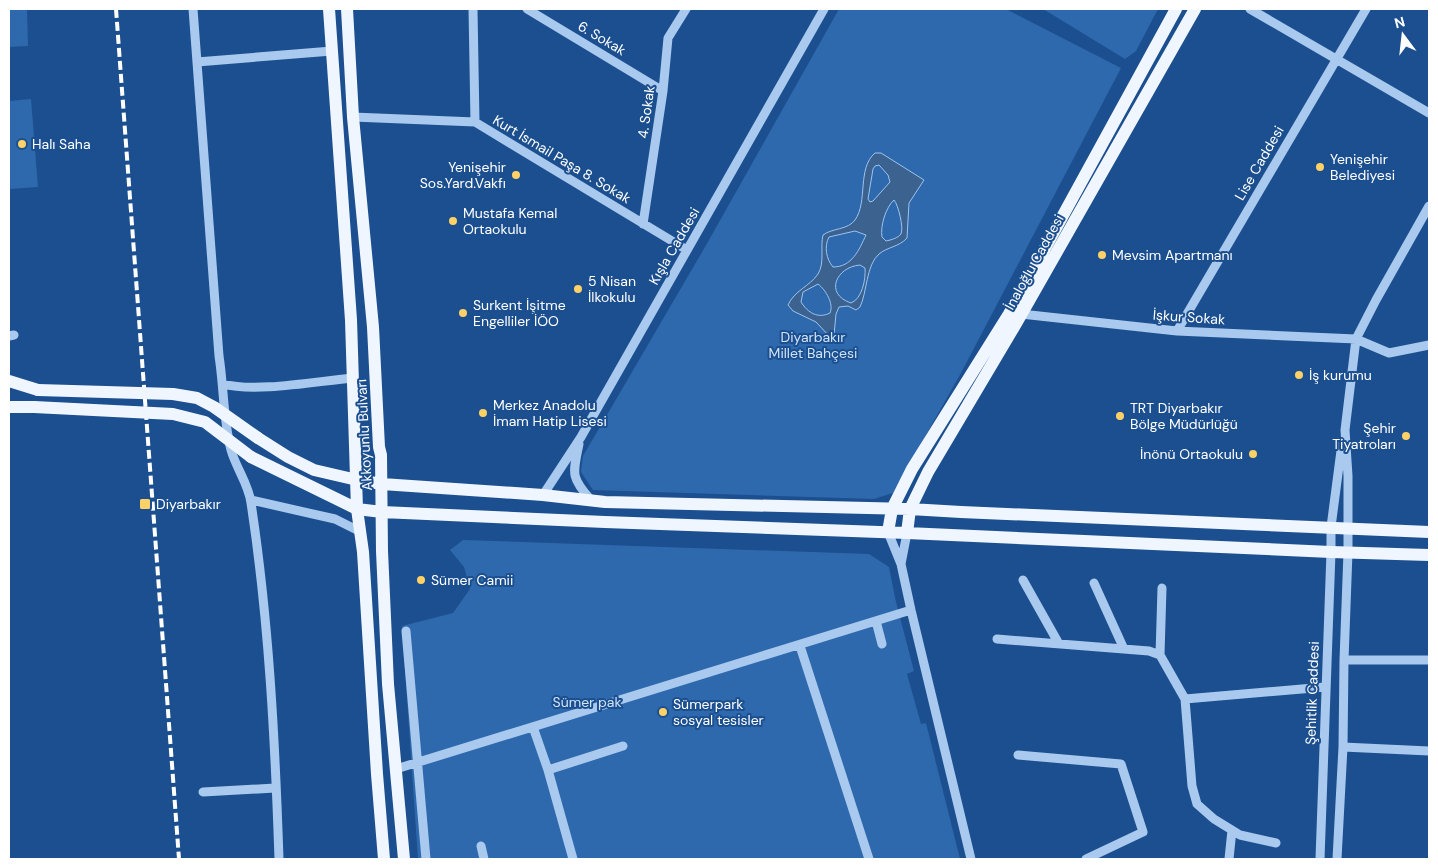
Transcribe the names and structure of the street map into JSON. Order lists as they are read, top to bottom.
{
  "streets": {
    "main road": ["İnaloğlu Caddesi", "Akkoyunlu Bulvarı"],
    "street": [
      "6. Sokak",
      "4. Sokak",
      "Kurt İsmail Paşa 8. Sokak",
      "Lise Caddesi",
      "Kışla Caddesi",
      "İşkur Sokak",
      "Şehitlik Caddesi"
    ]
  },
  "crossings": [
    ["6. Sokak", "4. Sokak"],
    ["4. Sokak", "Kurt İsmail Paşa 8. Sokak"],
    ["Kurt İsmail Paşa 8. Sokak", "Kışla Caddesi"],
    ["Kurt İsmail Paşa 8. Sokak", "Akkoyunlu Bulvarı"],
    ["Lise Caddesi", "İşkur Sokak"],
    ["İnaloğlu Caddesi", "İşkur Sokak"]
  ],
  "parks": ["Diyarbakır Millet Bahçesi", "Sümer pak"],
  "places": {
    "other": [
      "Halı Saha",
      "Yenişehir Belediyesi",
      "Yenişehir Sos.Yard.Vakfı",
      "Mustafa Kemal Ortaokulu",
      "Mevsim Apartmanı",
      "5 Nisan İlkokulu",
      "Surkent İşitme Engelliler İÖO",
      "İş kurumu",
      "Merkez Anadolu İmam Hatip Lisesi",
      "TRT Diyarbakır Bölge Müdürlüğü",
      "Şehir Tiyatroları",
      "İnönü Ortaokulu",
      "Sümer Camii",
      "Sümerpark sosyal tesisler"
    ],
    "transit": ["Diyarbakır"]
  },
  "north": "top"
}
